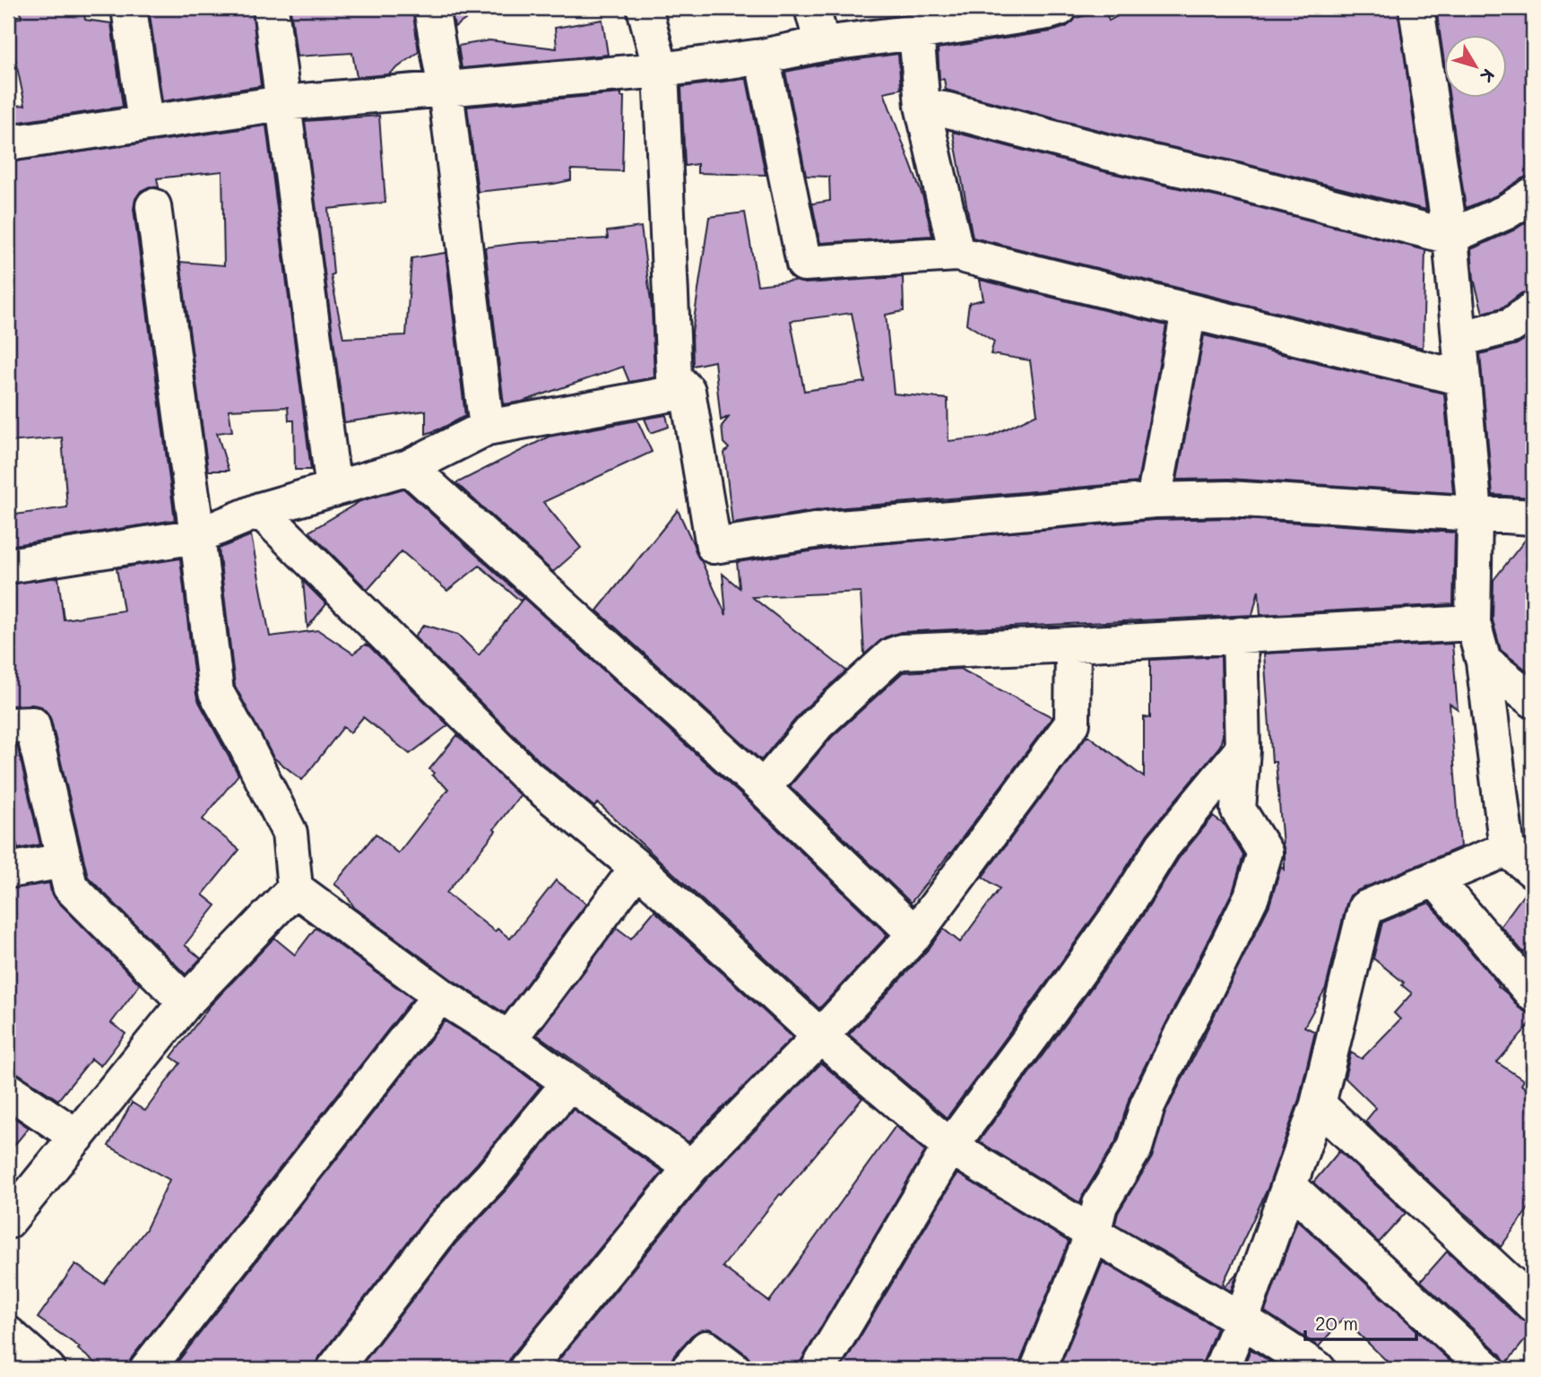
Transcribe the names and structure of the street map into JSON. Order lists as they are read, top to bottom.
{
  "scale_bar": "20 m",
  "north": "bottom right"
}
